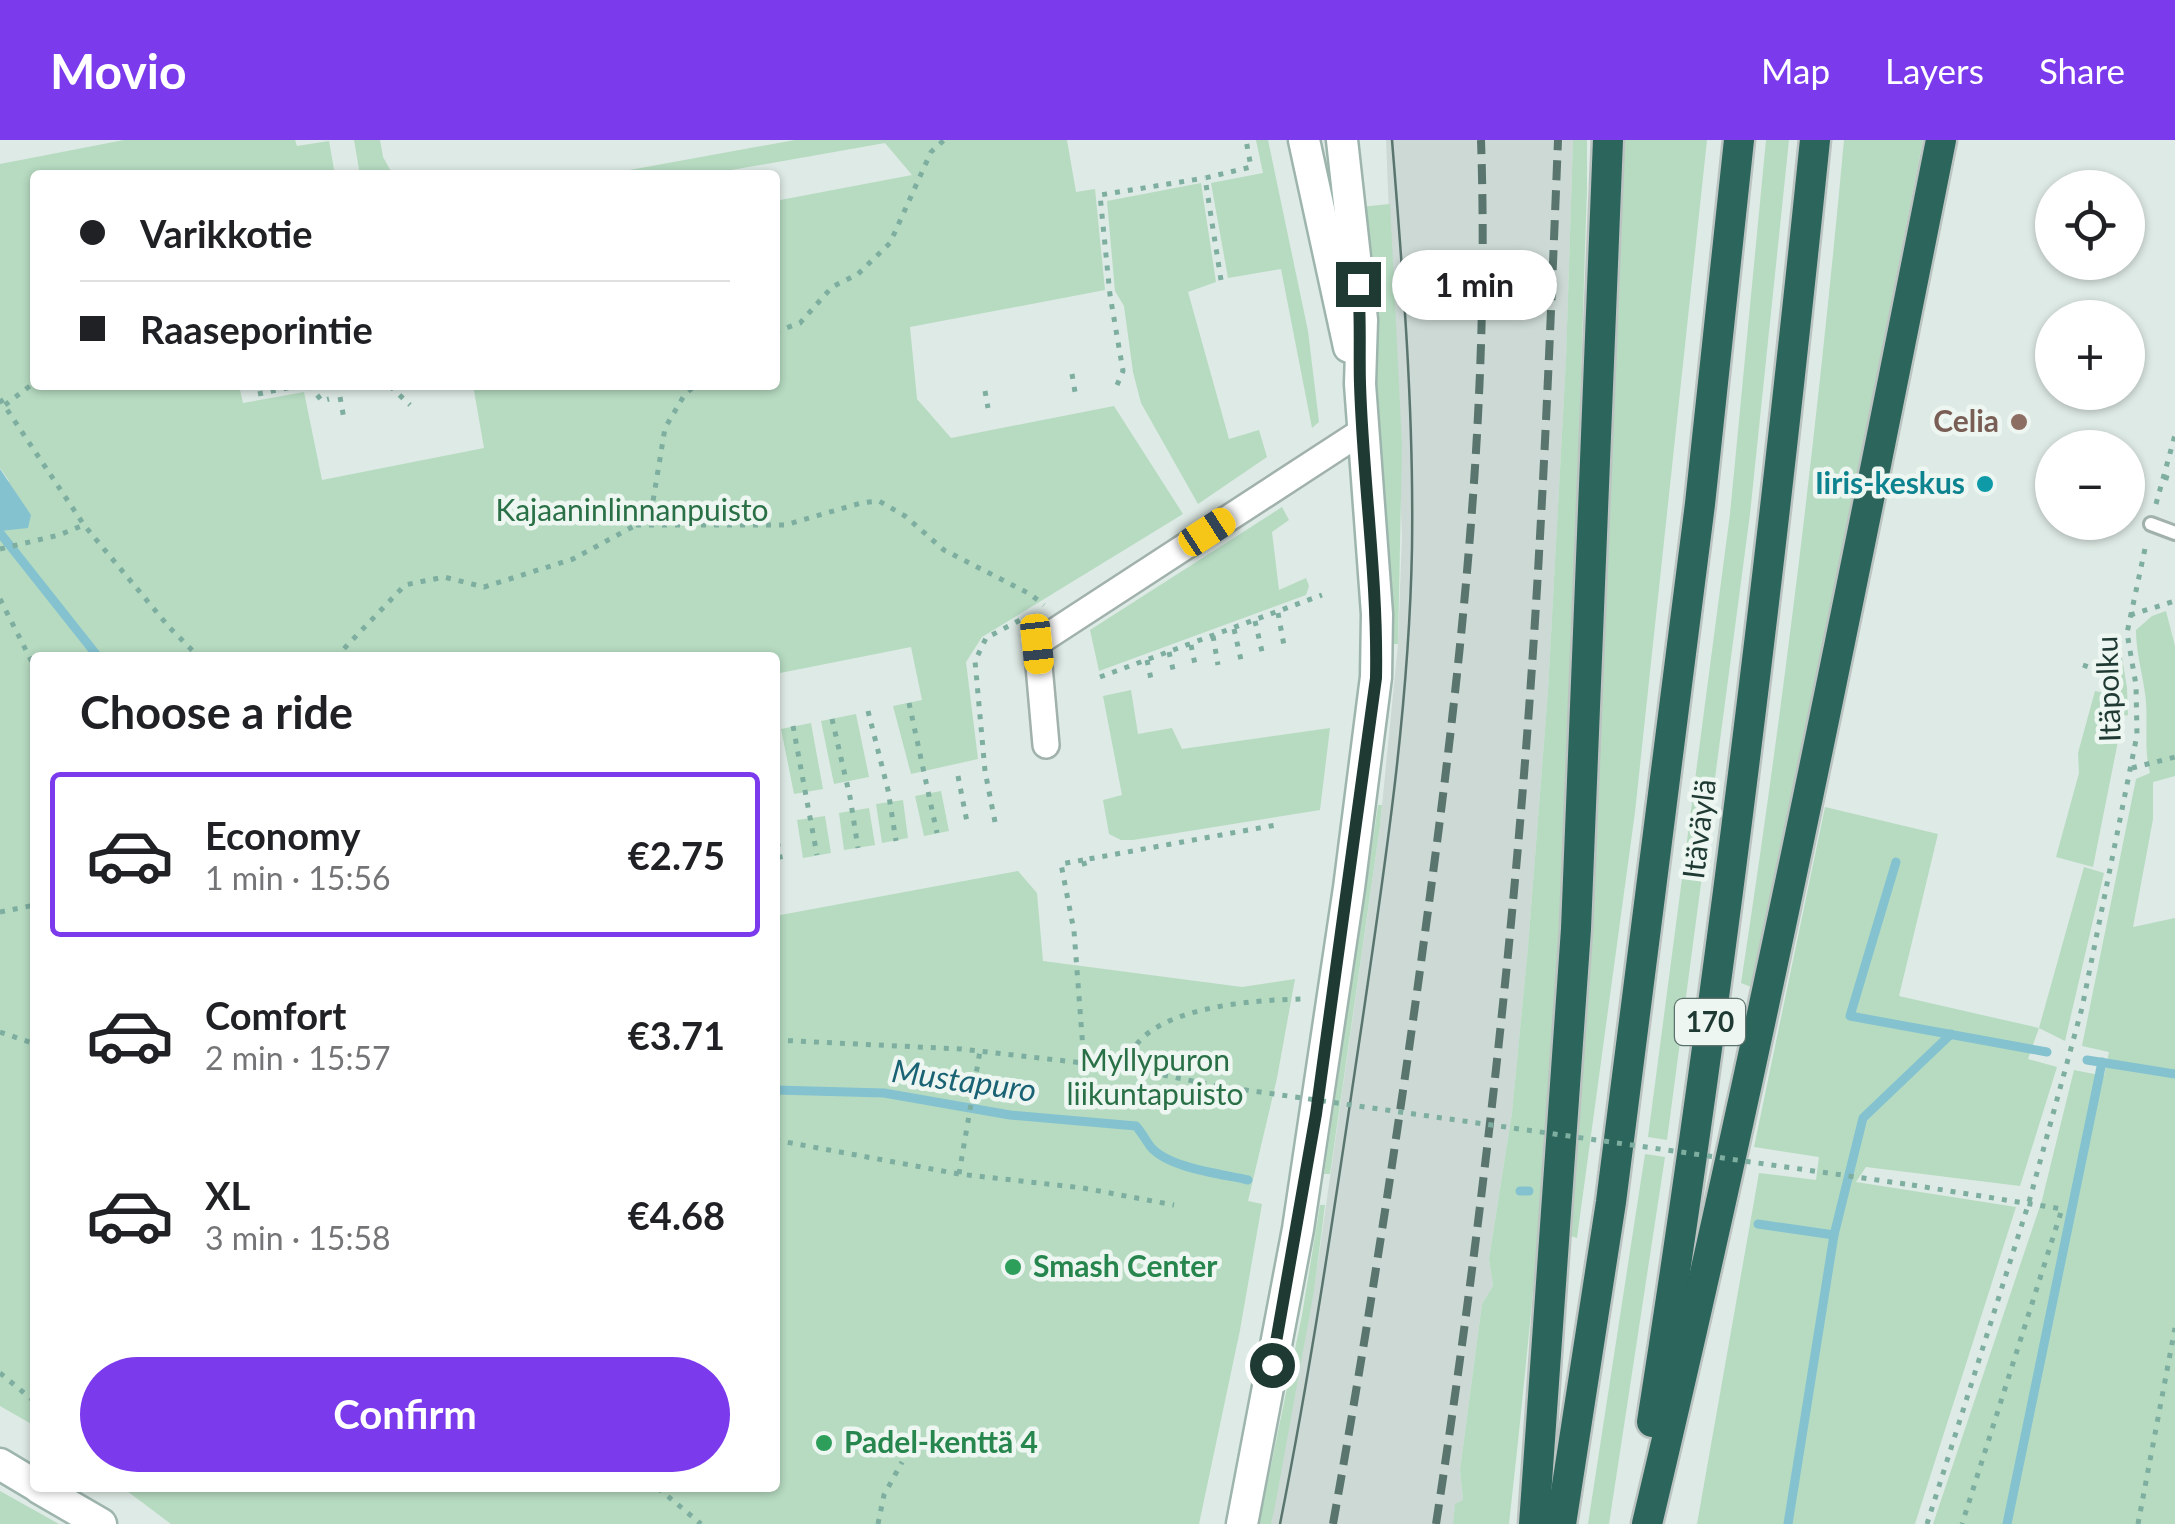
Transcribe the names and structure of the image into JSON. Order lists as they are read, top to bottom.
{
  "streets": {
    "highway": ["Itäväylä", "170"],
    "path": ["Itäpolku"]
  },
  "water": ["Mustapuro"],
  "parks": ["Kajaaninlinnanpuisto", "Myllypuron liikuntapuisto"],
  "places": [
    "Celia",
    "Iiris-keskus",
    "Smash Center",
    "Padel-kenttä 4"
  ],
  "page": {
    "header": "Movio",
    "nav": ["Map", "Layers", "Share"],
    "map_buttons": ["+", "−"],
    "banner": ["Varikkotie", "Raaseporintie"],
    "bubble": "1 min",
    "heading": "Choose a ride",
    "list": [
      {
        "name": "Economy",
        "note": "1 min · 15:56",
        "value": "€2.75"
      },
      {
        "name": "Comfort",
        "note": "2 min · 15:57",
        "value": "€3.71"
      },
      {
        "name": "XL",
        "note": "3 min · 15:58",
        "value": "€4.68"
      }
    ],
    "buttons": "Confirm"
  }
}
